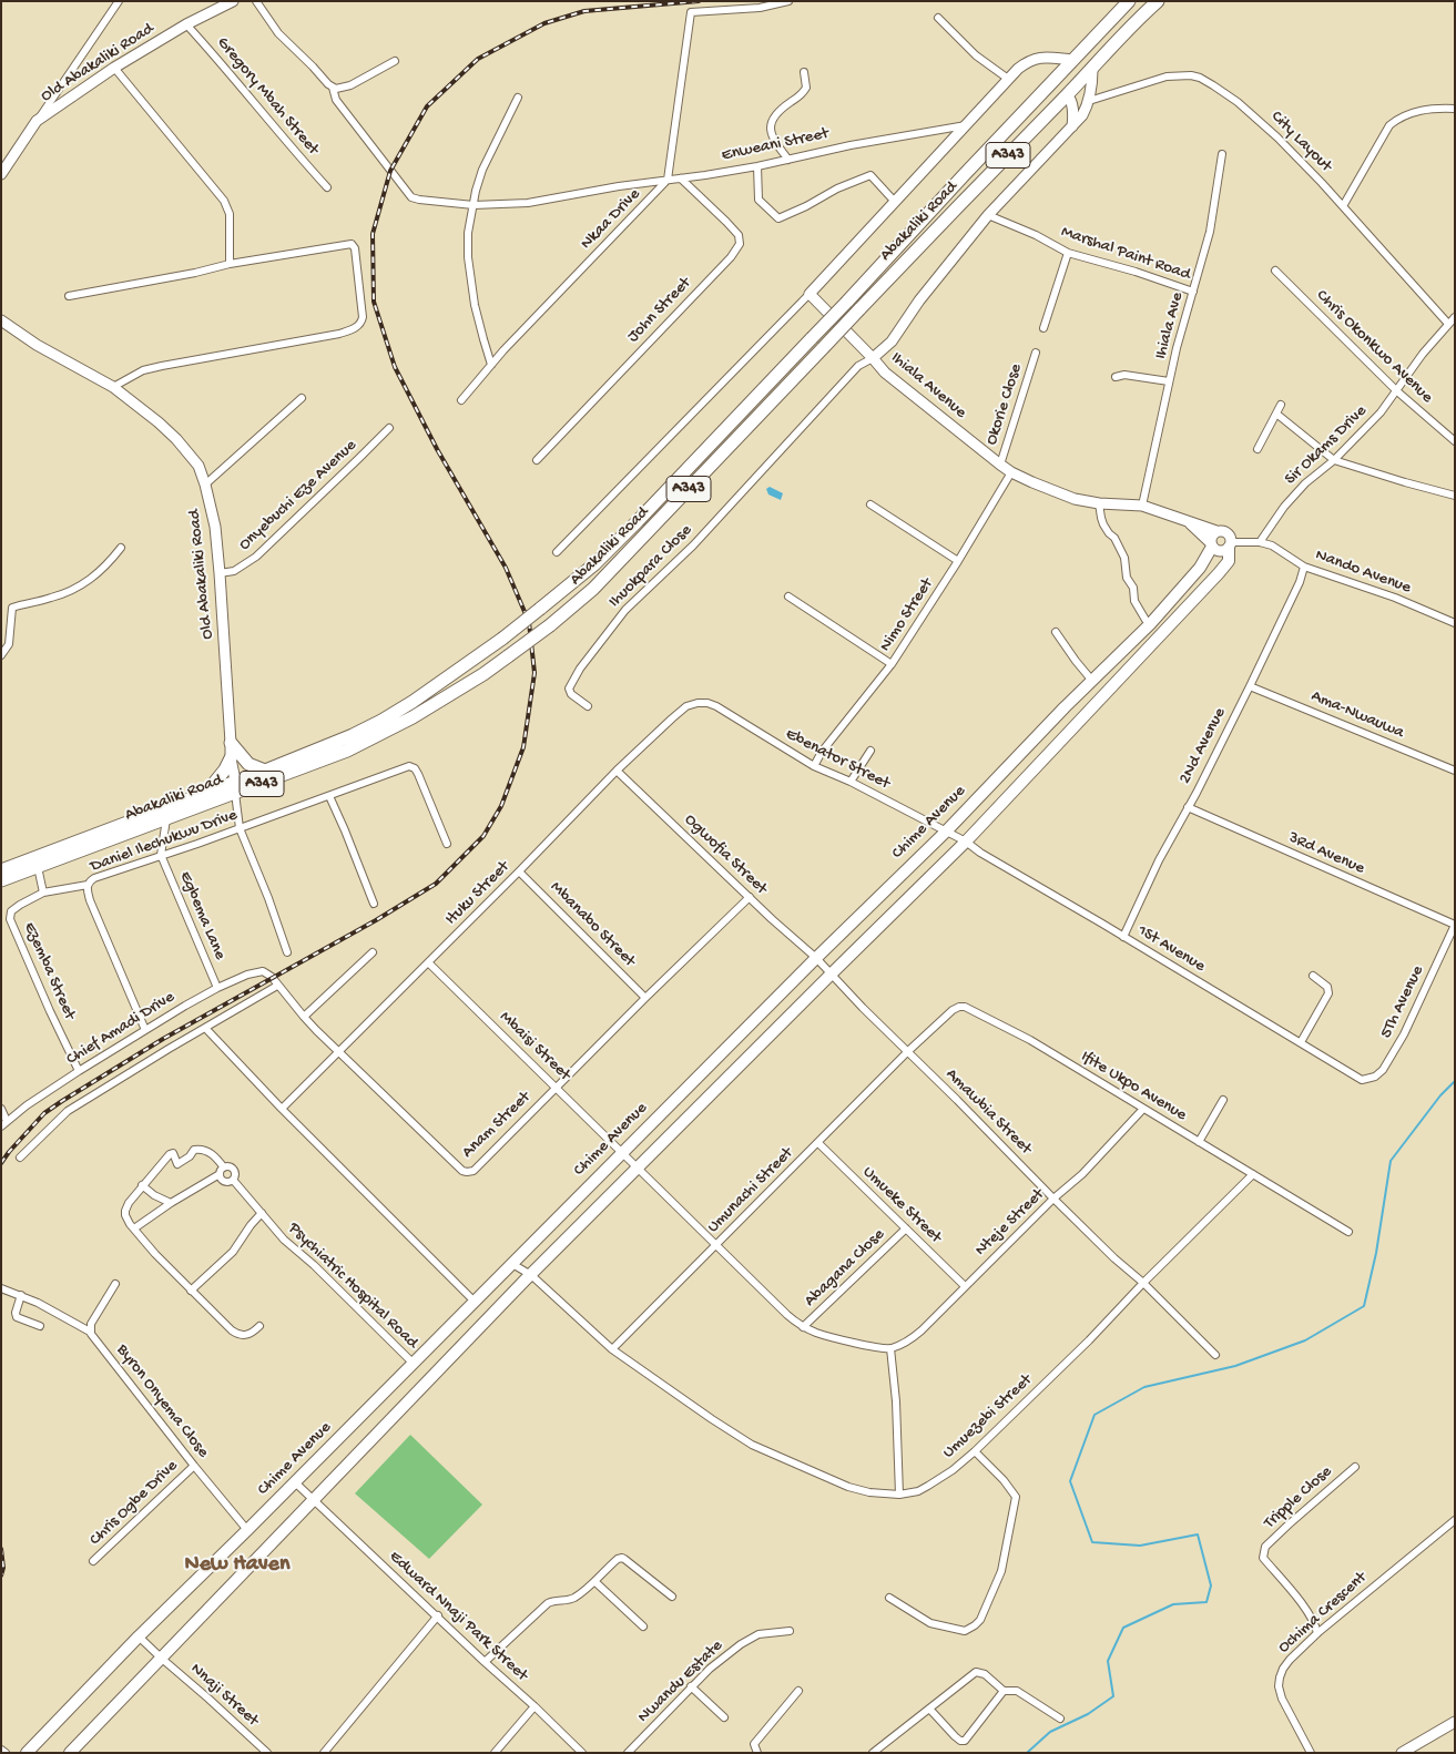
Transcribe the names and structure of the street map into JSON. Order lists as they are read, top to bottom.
{
  "streets": {
    "highway": ["A343", "Abakaliki Road"],
    "main road": ["Old Abakaliki Road", "Ihiala Avenue", "Chime Avenue"],
    "street": [
      "Gregory Mbah Street",
      "City Layout",
      "Enweani Street",
      "Nkaa Drive",
      "Marshal Paint Road",
      "John Street",
      "Ihiala Ave",
      "Chris Okonkwo Avenue",
      "Okorie Close",
      "Sir Okams Drive",
      "Onyebuchi Eze Avenue",
      "Ihuokpara Close",
      "Nando Avenue",
      "Nimo Street",
      "Ama-Nwauwa",
      "2Nd Avenue",
      "Ebenator Street",
      "Daniel Ilechukwu Drive",
      "3Rd Avenue",
      "Ogwofia Street",
      "Ituku Street",
      "Egbema Lane",
      "Mbanabo Street",
      "1St Avenue",
      "Ezemba Street",
      "5Th Avenue",
      "Chief Amadi Drive",
      "Mbaisi Street",
      "Ifite Ukpo Avenue",
      "Amawbia Street",
      "Anam Street",
      "Umunachi Street",
      "Umueke Street",
      "Nteje Street",
      "Abagana Close",
      "Psychiatric Hospital Road",
      "Byron Onyema Close",
      "Umuezebi Street",
      "Tripple Close",
      "Chris Ogbe Drive",
      "Ochima Crescent",
      "Edward Nnaji Park Street",
      "Nwandu Estate",
      "Nnaji Street"
    ]
  },
  "crossings": [
    ["Old Abakaliki Road", "Gregory Mbah Street"],
    ["Old Abakaliki Road", "Abakaliki Road"],
    ["Old Abakaliki Road", "Onyebuchi Eze Avenue"],
    ["City Layout", "Ihiala Avenue"],
    ["City Layout", "Sir Okams Drive"],
    ["Enweani Street", "Nkaa Drive"],
    ["Enweani Street", "John Street"],
    ["Abakaliki Road", "Ihiala Avenue"],
    ["Marshal Paint Road", "Ihiala Ave"],
    ["Marshal Paint Road", "Ihiala Avenue"],
    ["Ihiala Ave", "Ihiala Avenue"],
    ["Chris Okonkwo Avenue", "Sir Okams Drive"],
    ["Ihiala Avenue", "Okorie Close"],
    ["Ihiala Avenue", "Ihuokpara Close"],
    ["Ihiala Avenue", "Nando Avenue"],
    ["Ihiala Avenue", "Nimo Street"],
    ["Ihiala Avenue", "Chime Avenue"],
    ["Sir Okams Drive", "Nando Avenue"],
    ["Nando Avenue", "2Nd Avenue"],
    ["Nando Avenue", "Chime Avenue"],
    ["Nimo Street", "Ebenator Street"],
    ["Ama-Nwauwa", "2Nd Avenue"],
    ["2Nd Avenue", "3Rd Avenue"],
    ["2Nd Avenue", "1St Avenue"],
    ["Ebenator Street", "Chime Avenue"],
    ["Ebenator Street", "Ituku Street"],
    ["Ebenator Street", "1St Avenue"],
    ["Chime Avenue", "Ogwofia Street"],
    ["Chime Avenue", "Mbaisi Street"],
    ["Chime Avenue", "Amawbia Street"],
    ["Chime Avenue", "Psychiatric Hospital Road"],
    ["Chime Avenue", "Byron Onyema Close"],
    ["Chime Avenue", "Umuezebi Street"],
    ["Chime Avenue", "Edward Nnaji Park Street"],
    ["Chime Avenue", "Nnaji Street"],
    ["Daniel Ilechukwu Drive", "Egbema Lane"],
    ["Daniel Ilechukwu Drive", "Chief Amadi Drive"],
    ["3Rd Avenue", "5Th Avenue"],
    ["Ogwofia Street", "Ituku Street"],
    ["Ogwofia Street", "Amawbia Street"],
    ["Ogwofia Street", "Anam Street"],
    ["Ituku Street", "Mbanabo Street"],
    ["Ituku Street", "Mbaisi Street"],
    ["Ituku Street", "Anam Street"],
    ["Egbema Lane", "Chief Amadi Drive"],
    ["Mbanabo Street", "Anam Street"],
    ["1St Avenue", "5Th Avenue"],
    ["Ezemba Street", "Chief Amadi Drive"],
    ["Chief Amadi Drive", "Anam Street"],
    ["Mbaisi Street", "Anam Street"],
    ["Ifite Ukpo Avenue", "Amawbia Street"],
    ["Ifite Ukpo Avenue", "Umunachi Street"],
    ["Ifite Ukpo Avenue", "Nteje Street"],
    ["Ifite Ukpo Avenue", "Umuezebi Street"],
    ["Amawbia Street", "Umunachi Street"],
    ["Amawbia Street", "Nteje Street"],
    ["Amawbia Street", "Umuezebi Street"],
    ["Umunachi Street", "Umueke Street"],
    ["Umunachi Street", "Umuezebi Street"],
    ["Umueke Street", "Nteje Street"],
    ["Umueke Street", "Abagana Close"],
    ["Byron Onyema Close", "Chris Ogbe Drive"],
    ["Tripple Close", "Ochima Crescent"]
  ],
  "districts": ["New Haven"]
}
